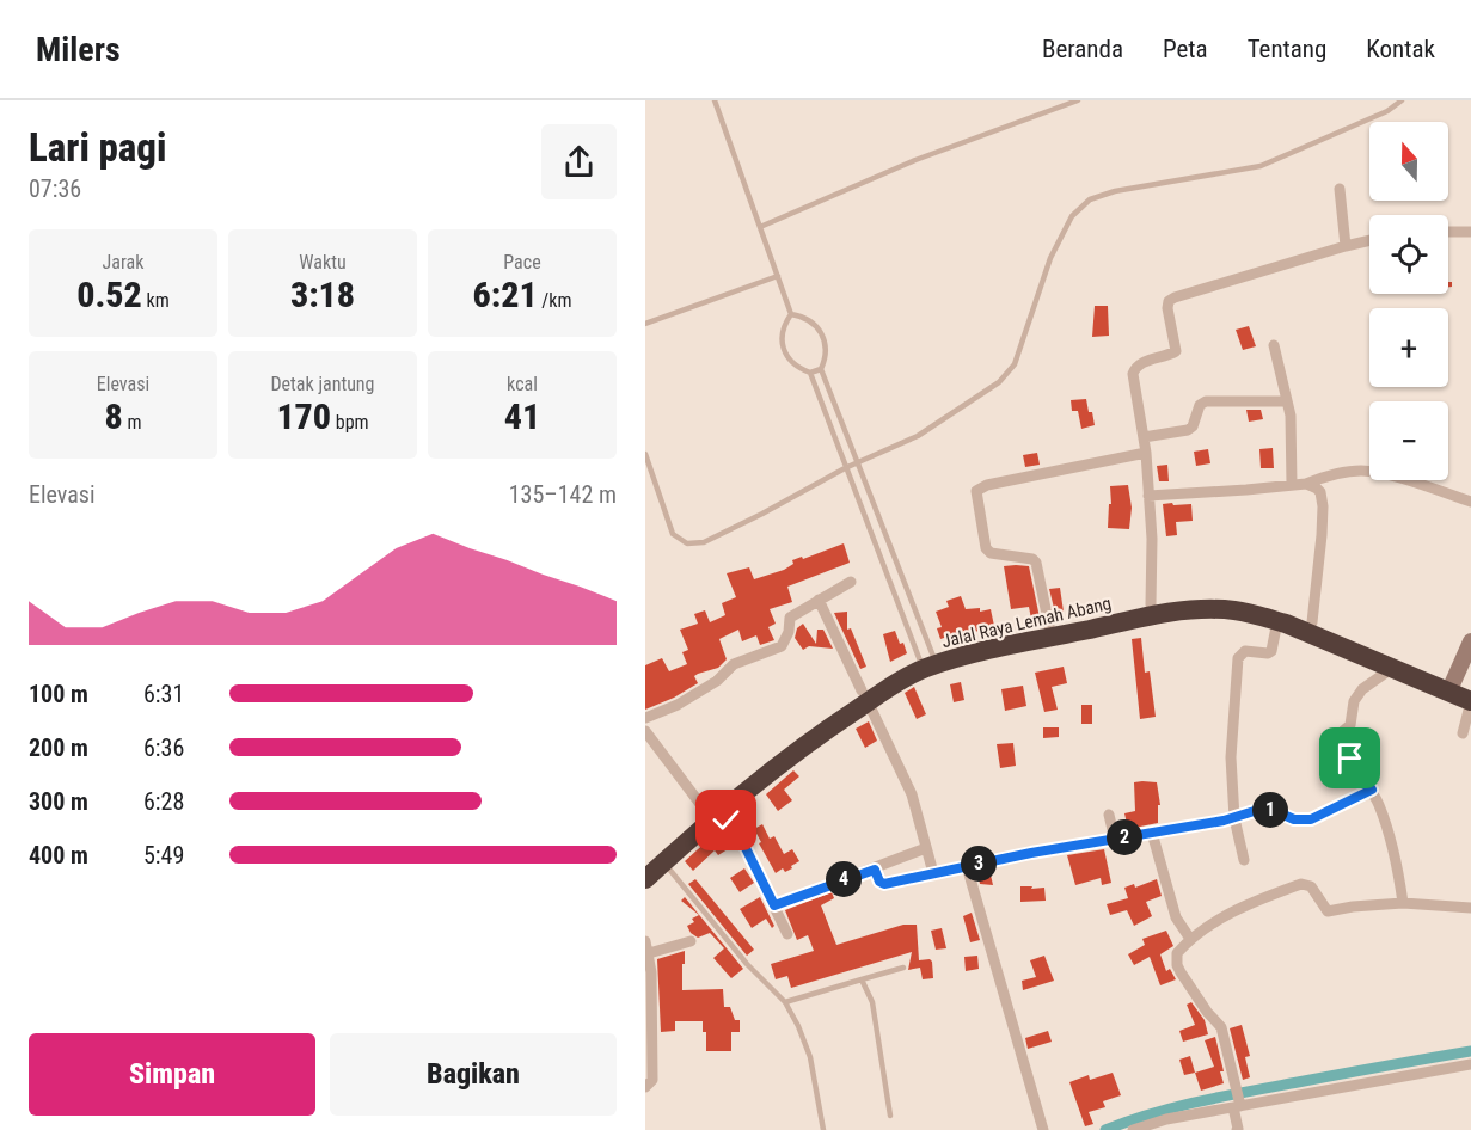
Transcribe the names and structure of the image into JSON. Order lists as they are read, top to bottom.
{
  "streets": {
    "highway": ["Jalal Raya Lemah Abang"]
  },
  "north": "top",
  "page": {
    "header": "Milers",
    "nav": [
      "Beranda",
      "Peta",
      "Tentang",
      "Kontak"
    ],
    "heading": ["Lari pagi", "07:36"],
    "map_buttons": ["+", "−"],
    "stats": [
      ["Jarak", "0.52 km"],
      ["Waktu", "3:18"],
      ["Pace", "6:21 /km"],
      ["Elevasi", "8 m"],
      ["Detak jantung", "170 bpm"],
      ["kcal", "41"]
    ],
    "chart": ["Elevasi", "135–142 m"],
    "list": [
      {
        "name": "100 m",
        "note": "6:31"
      },
      {
        "name": "200 m",
        "note": "6:36"
      },
      {
        "name": "300 m",
        "note": "6:28"
      },
      {
        "name": "400 m",
        "note": "5:49"
      }
    ],
    "pins": [
      "1",
      "2",
      "3",
      "4"
    ],
    "buttons": ["Simpan", "Bagikan"]
  }
}
